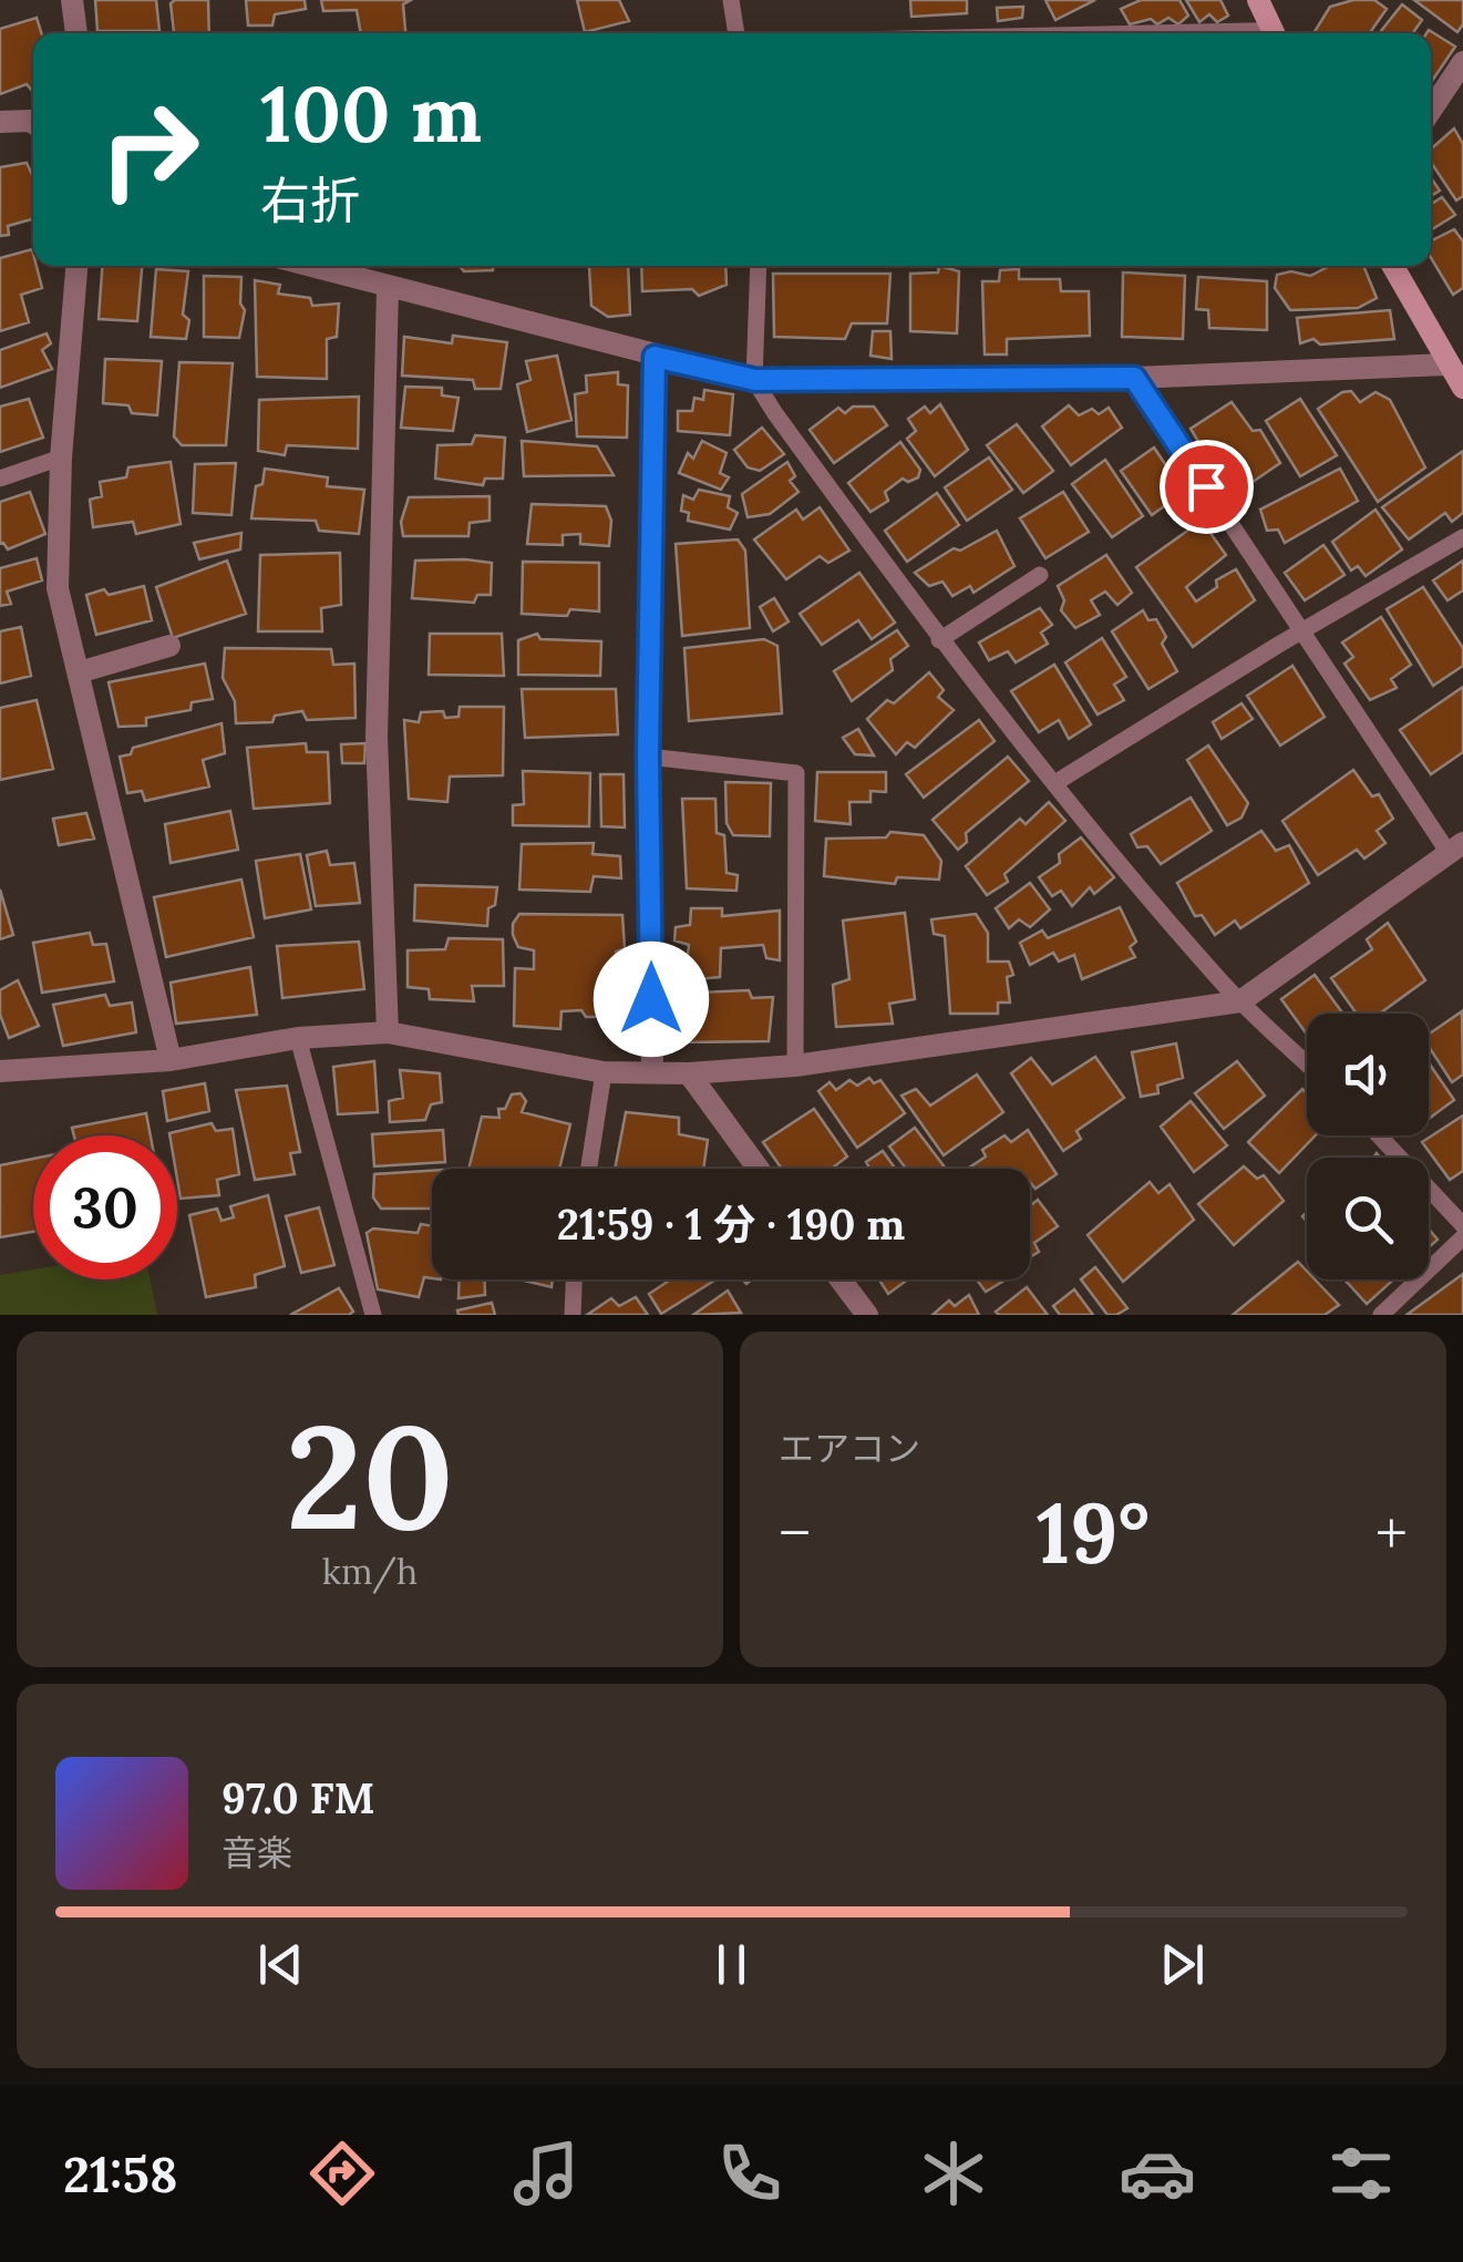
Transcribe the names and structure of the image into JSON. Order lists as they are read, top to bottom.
{
  "page": {
    "turn": ["100 m", "右折"],
    "limit": "30",
    "trip": "21:59 · 1 分 · 190 m",
    "tile": [
      ["20", "km/h"],
      "エアコン"
    ],
    "heat": ["−", "19°", "+"],
    "song": ["97.0 FM", "音楽"],
    "tabs": "21:58"
  }
}
